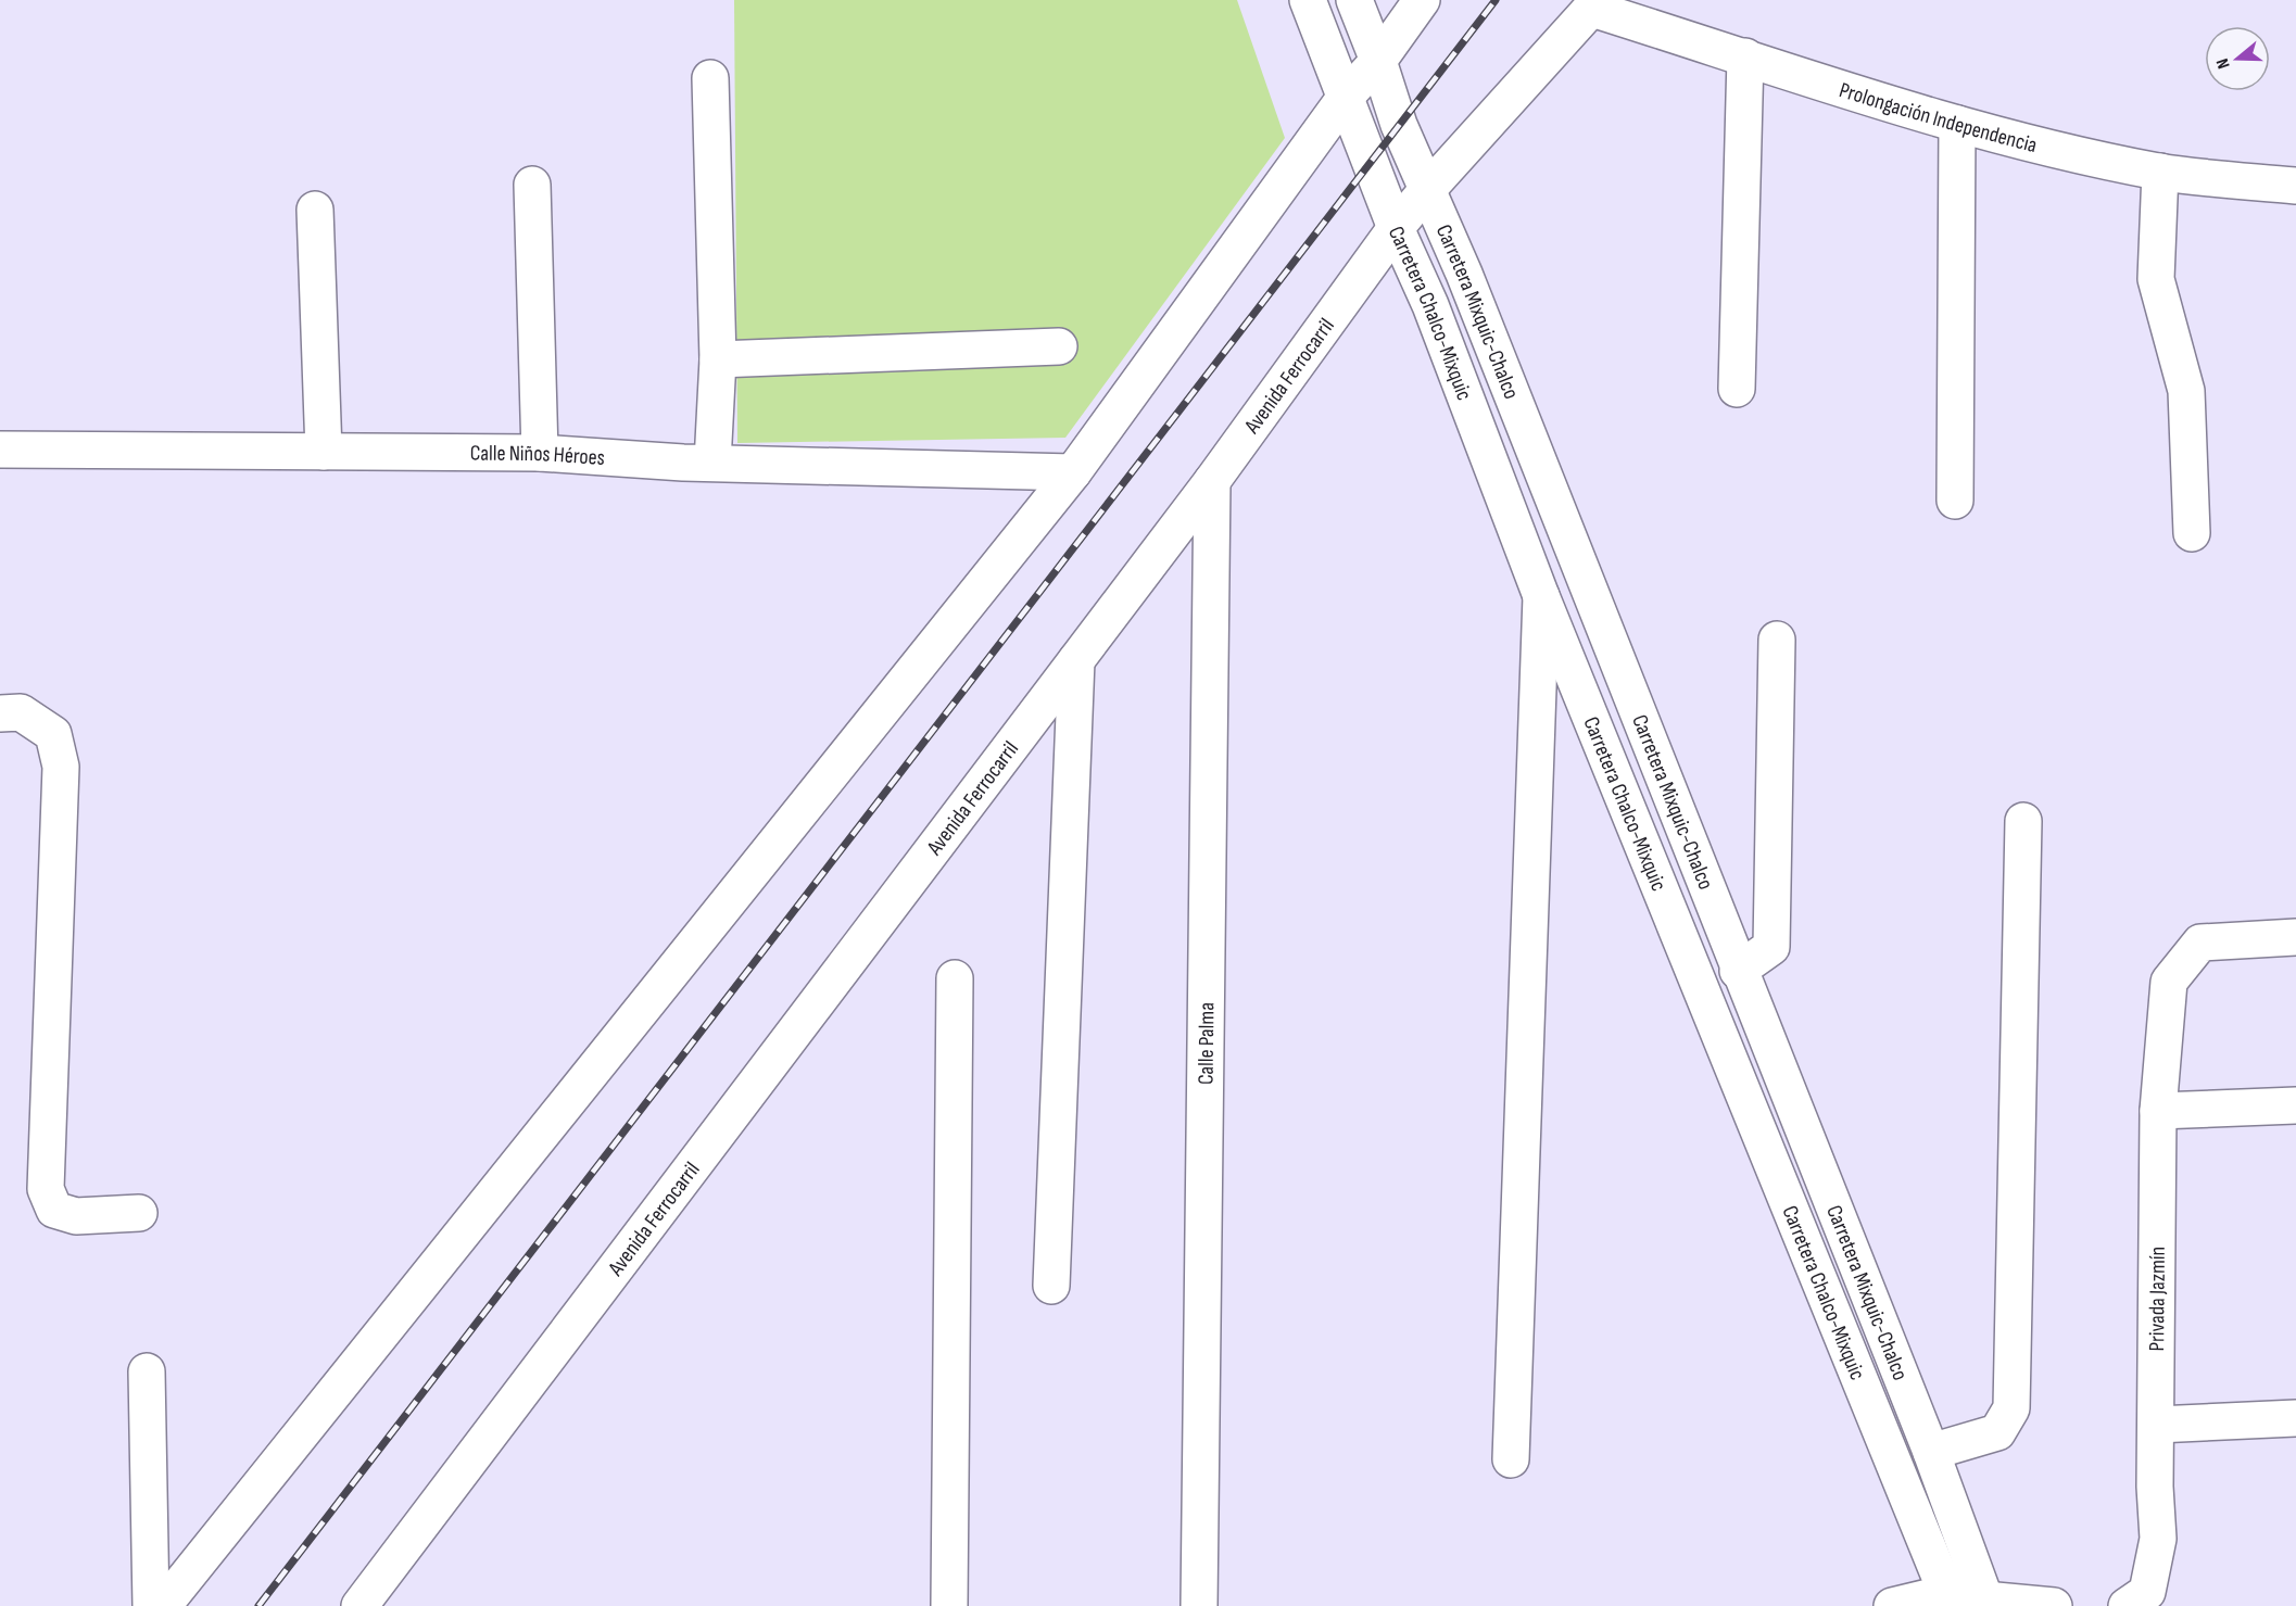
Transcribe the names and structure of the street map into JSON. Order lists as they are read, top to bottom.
{
  "streets": {
    "street": [
      "Prolongación Independencia",
      "Carretera Mixquic-Chalco",
      "Carretera Chalco-Mixquic",
      "Avenida Ferrocarril",
      "Calle Niños Héroes",
      "Calle Palma",
      "Privada Jazmín"
    ]
  },
  "crossings": [
    ["Prolongación Independencia", "Avenida Ferrocarril"],
    ["Carretera Mixquic-Chalco", "Carretera Chalco-Mixquic"],
    ["Carretera Mixquic-Chalco", "Avenida Ferrocarril"],
    ["Carretera Chalco-Mixquic", "Avenida Ferrocarril"],
    ["Avenida Ferrocarril", "Calle Palma"]
  ],
  "north": "left"
}
